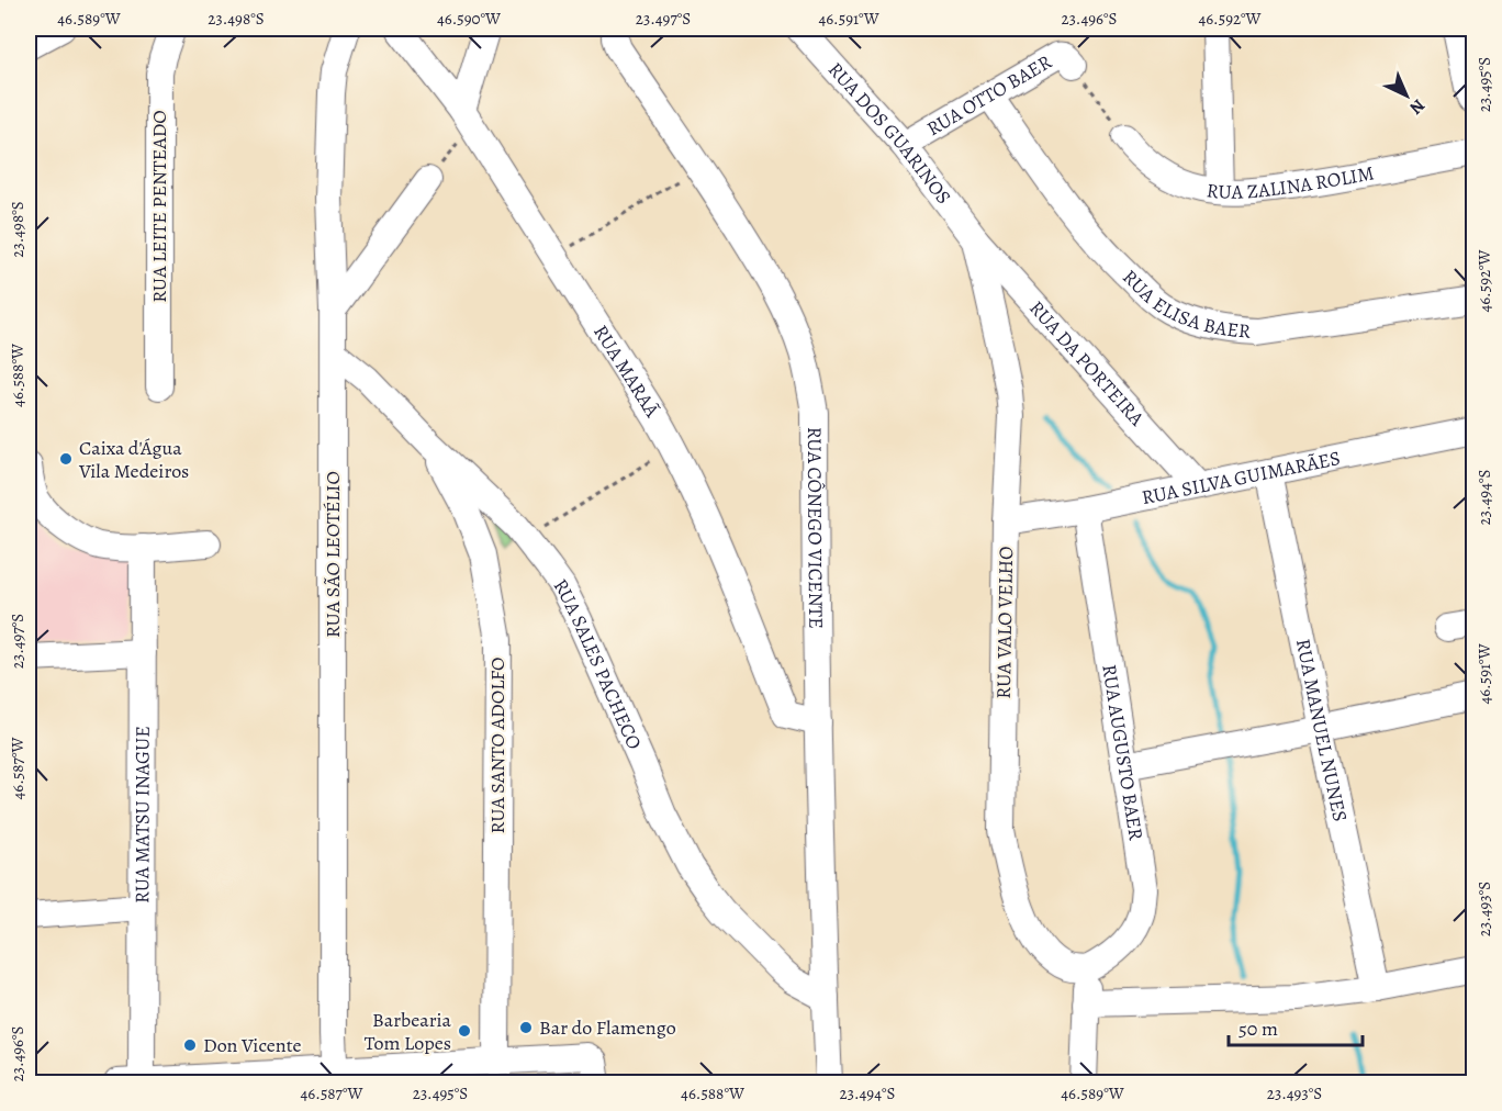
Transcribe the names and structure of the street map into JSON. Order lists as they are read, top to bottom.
{
  "streets": {
    "street": [
      "RUA OTTO BAER",
      "RUA DOS GUARINOS",
      "RUA ZALINA ROLIM",
      "RUA LEITE PENTEADO",
      "RUA ELISA BAER",
      "RUA DA PORTEIRA",
      "RUA MARAÃ",
      "RUA SILVA GUIMARÃES",
      "RUA CÔNEGO VICENTE",
      "RUA SÃO LEOTÉLIO",
      "RUA VALO VELHO",
      "RUA SALES PACHECO",
      "RUA MANUEL NUNES",
      "RUA SANTO ADOLFO",
      "RUA AUGUSTO BAER",
      "RUA MATSU INAGUE"
    ]
  },
  "crossings": [
    ["RUA OTTO BAER", "RUA DOS GUARINOS"],
    ["RUA OTTO BAER", "RUA ELISA BAER"],
    ["RUA DOS GUARINOS", "RUA DA PORTEIRA"],
    ["RUA DOS GUARINOS", "RUA VALO VELHO"],
    ["RUA DA PORTEIRA", "RUA SILVA GUIMARÃES"],
    ["RUA DA PORTEIRA", "RUA VALO VELHO"],
    ["RUA MARAÃ", "RUA CÔNEGO VICENTE"],
    ["RUA SILVA GUIMARÃES", "RUA VALO VELHO"],
    ["RUA SILVA GUIMARÃES", "RUA MANUEL NUNES"],
    ["RUA SILVA GUIMARÃES", "RUA AUGUSTO BAER"],
    ["RUA CÔNEGO VICENTE", "RUA SALES PACHECO"],
    ["RUA SÃO LEOTÉLIO", "RUA SALES PACHECO"],
    ["RUA VALO VELHO", "RUA AUGUSTO BAER"],
    ["RUA SALES PACHECO", "RUA SANTO ADOLFO"]
  ],
  "places": [
    "Caixa d'Água Vila Medeiros",
    "Bar do Flamengo",
    "Barbearia Tom Lopes",
    "Don Vicente"
  ],
  "scale_bar": "50 m",
  "north": "bottom right",
  "coordinates": [
    "46.589°W",
    "23.498°S",
    "46.590°W",
    "23.497°S",
    "46.591°W",
    "23.496°S",
    "46.592°W",
    "23.495°S",
    "46.588°W",
    "23.494°S",
    "46.587°W",
    "23.493°S"
  ]
}
